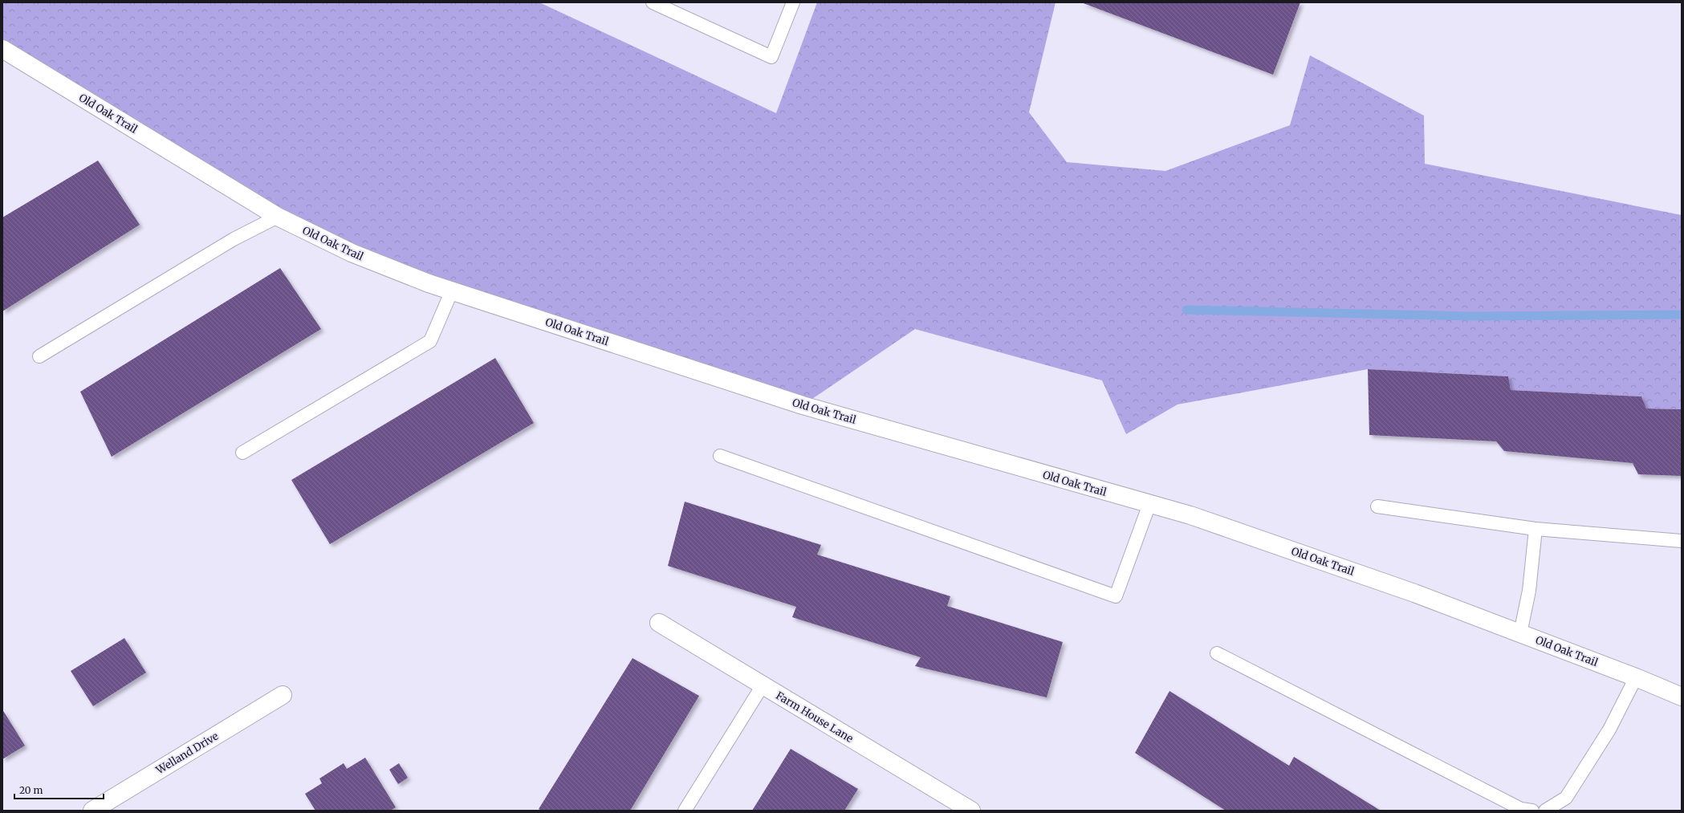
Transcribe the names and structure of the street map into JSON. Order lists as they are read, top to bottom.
{
  "streets": {
    "street": ["Old Oak Trail", "Farm House Lane", "Welland Drive"]
  },
  "scale_bar": "20 m"
}
